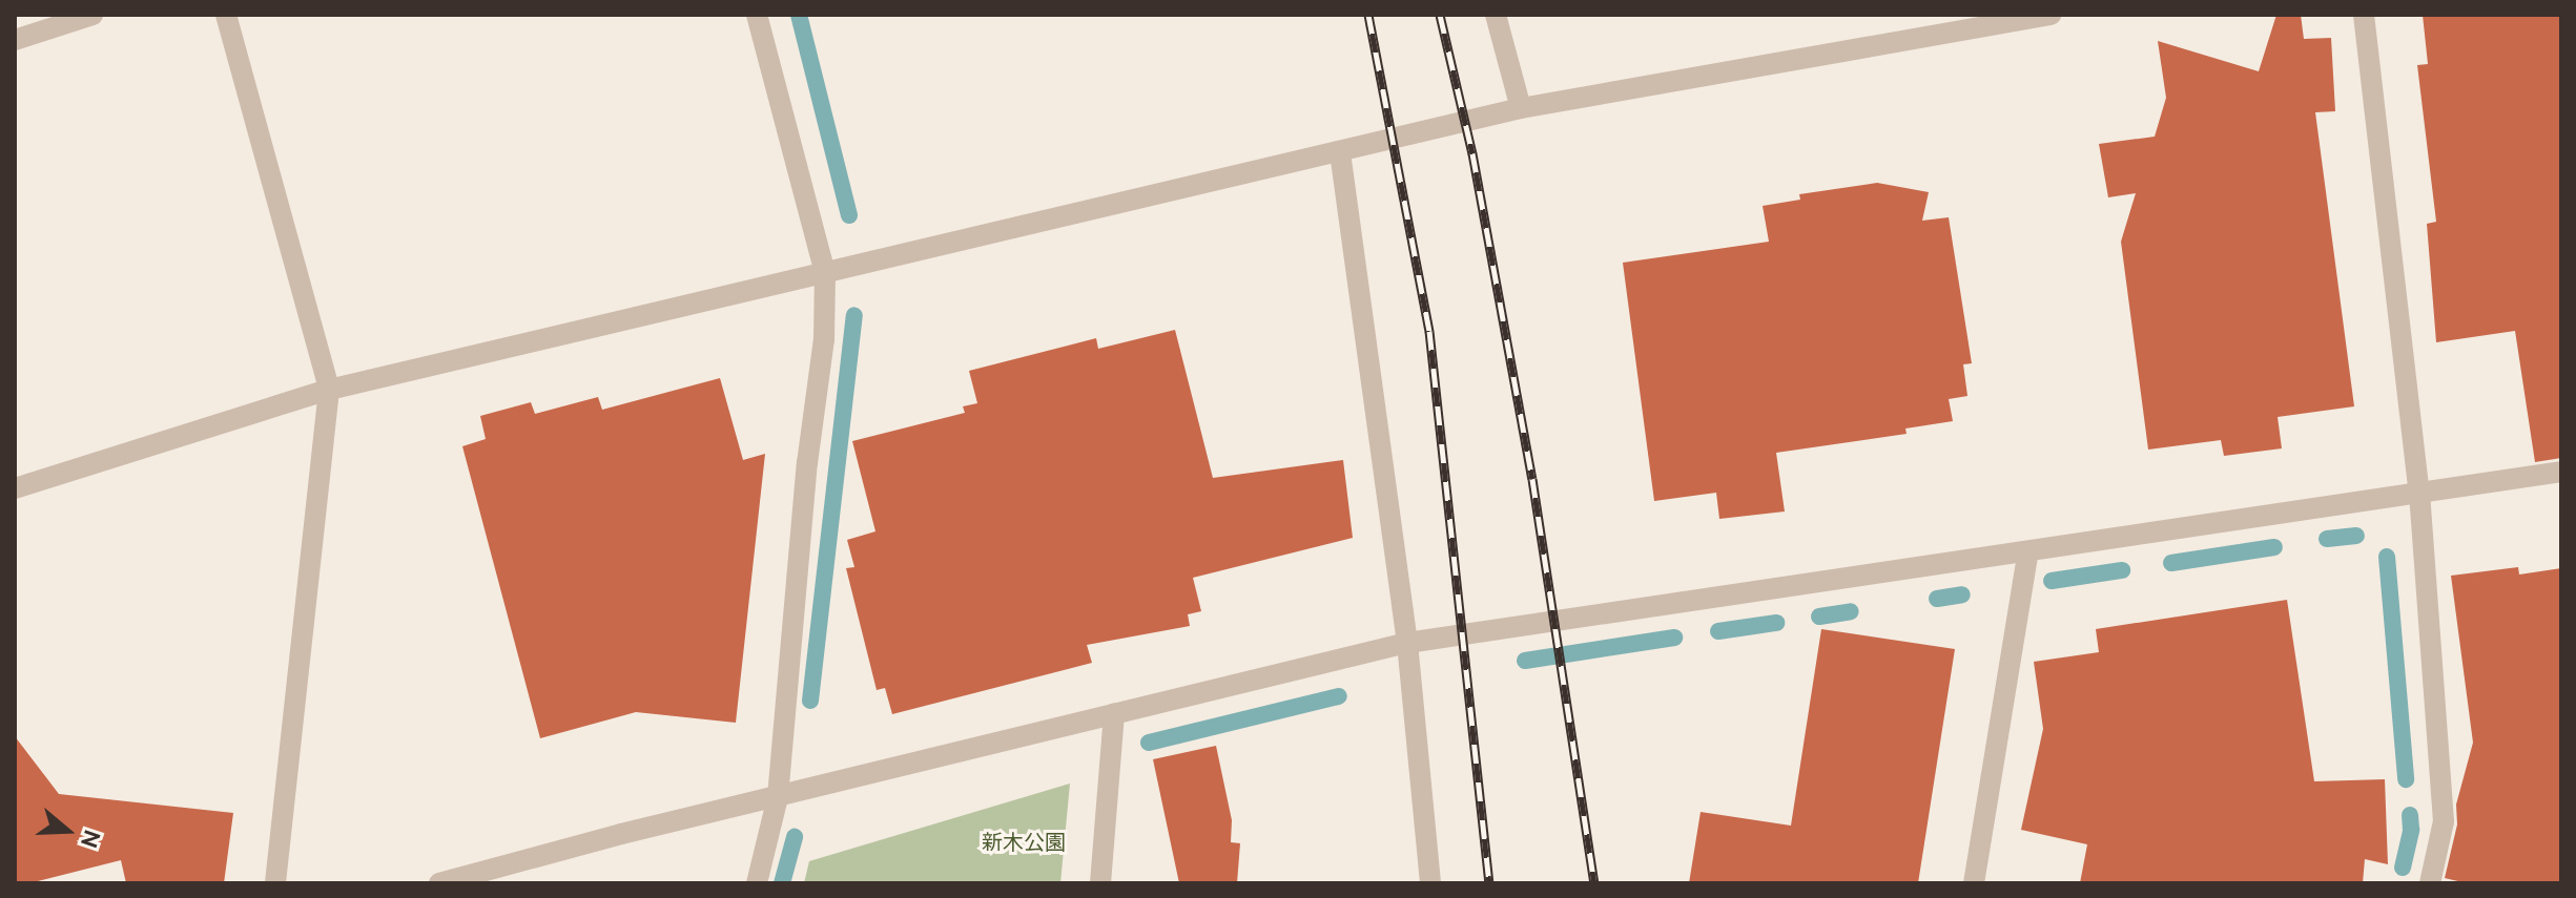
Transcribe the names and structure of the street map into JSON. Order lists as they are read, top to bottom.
{
  "parks": ["新木公園"],
  "north": "right"
}
